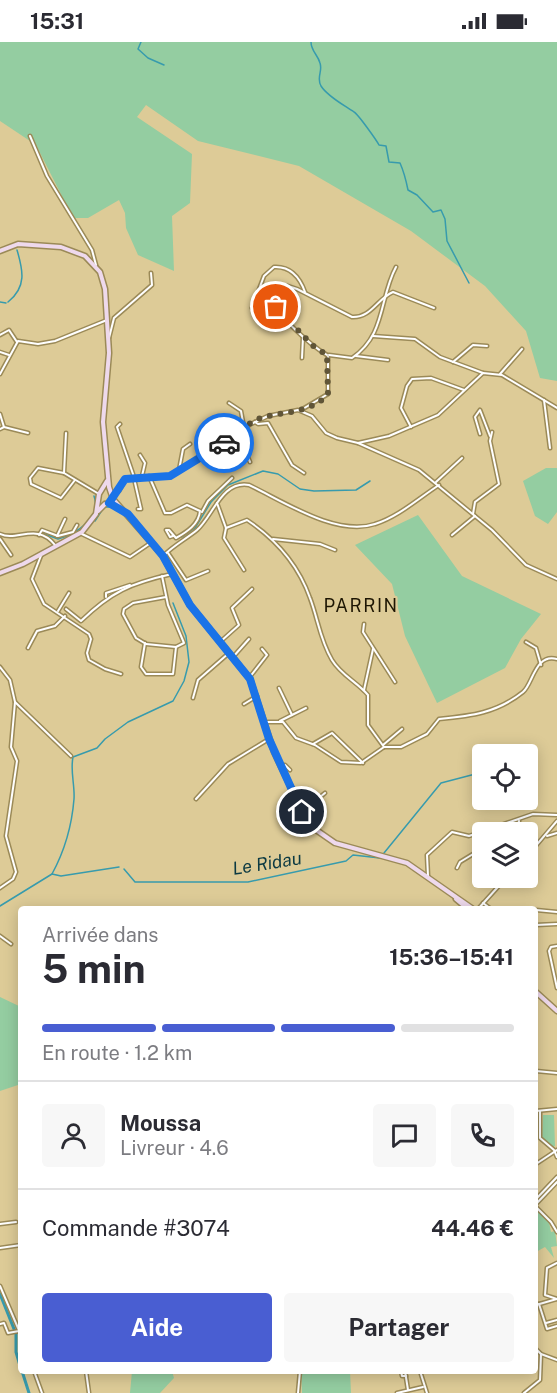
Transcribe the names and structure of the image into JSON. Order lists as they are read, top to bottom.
{
  "districts": ["PARRIN"],
  "water": ["Le Ridau"],
  "page": {
    "status": "15:31",
    "heading": ["5 min", "Arrivée dans", "15:36–15:41"],
    "panel": [
      "Moussa",
      "Livreur · 4.6",
      "Commande #3074",
      "44.46 €"
    ],
    "bar": "En route · 1.2 km",
    "buttons": ["Aide", "Partager"]
  }
}
